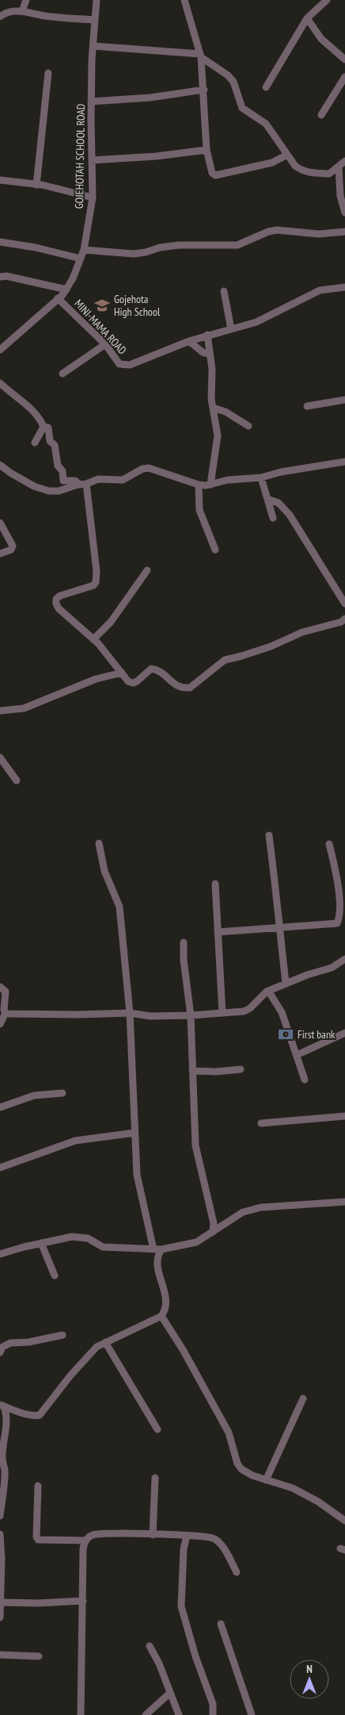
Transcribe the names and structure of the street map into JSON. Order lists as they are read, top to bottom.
{
  "streets": {
    "street": ["GOJEHOTAH SCHOOL ROAD", "MINI-MAMA ROAD"]
  },
  "crossings": [
    ["GOJEHOTAH SCHOOL ROAD", "MINI-MAMA ROAD"]
  ],
  "places": {
    "school or university": ["Gojehota High School"],
    "bank": ["First bank"]
  },
  "north": "top"
}
